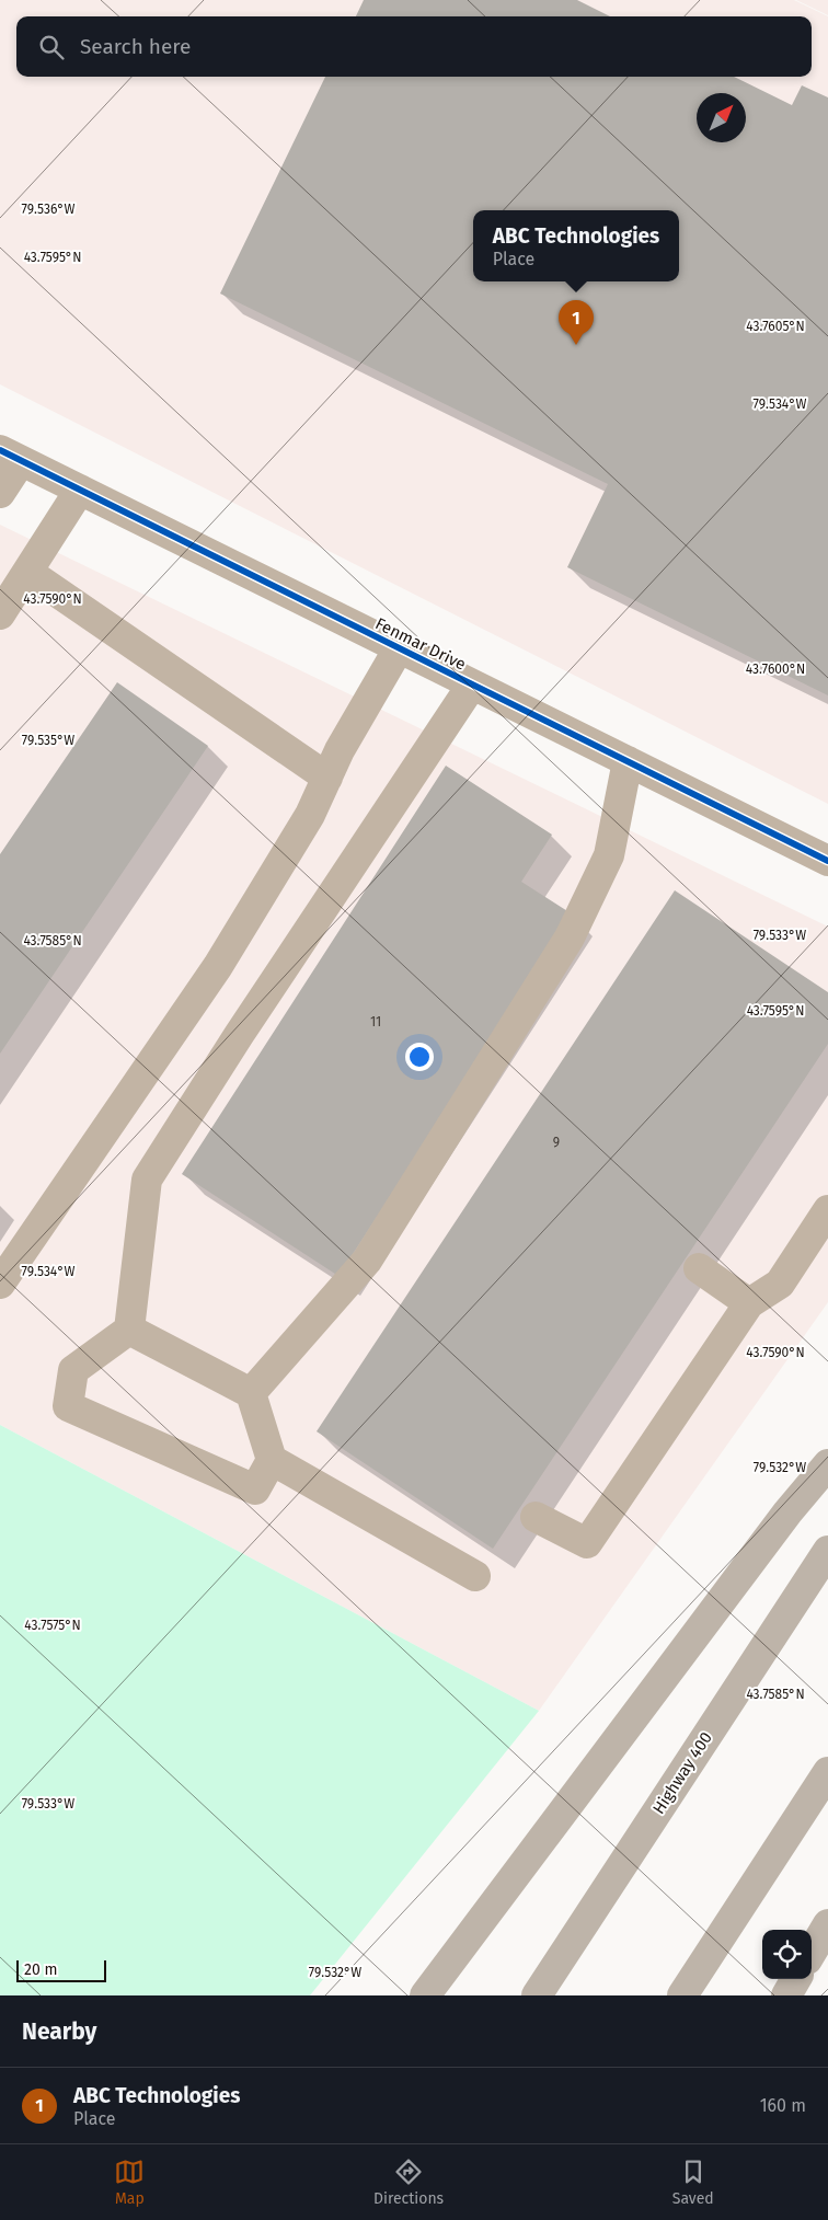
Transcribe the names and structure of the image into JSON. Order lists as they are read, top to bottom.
{
  "streets": {
    "highway": ["Highway 400"],
    "street": ["Fenmar Drive"]
  },
  "house_numbers": ["11", "9"],
  "scale_bar": "20 m",
  "north": "top right",
  "page": {
    "search": "Search here",
    "popup": ["ABC Technologies", "Place"],
    "pins": "1",
    "scale": "20 m",
    "heading": "Nearby",
    "list": [
      {
        "mark": "1",
        "name": "ABC Technologies",
        "note": "Place",
        "value": "160 m"
      }
    ],
    "nav": ["Map", "Directions", "Saved"]
  },
  "coordinates": [
    "79.536°W",
    "43.7595°N",
    "43.7605°N",
    "79.534°W",
    "43.7590°N",
    "43.7600°N",
    "79.535°W",
    "79.533°W",
    "43.7585°N",
    "79.532°W",
    "43.7575°N"
  ]
}
